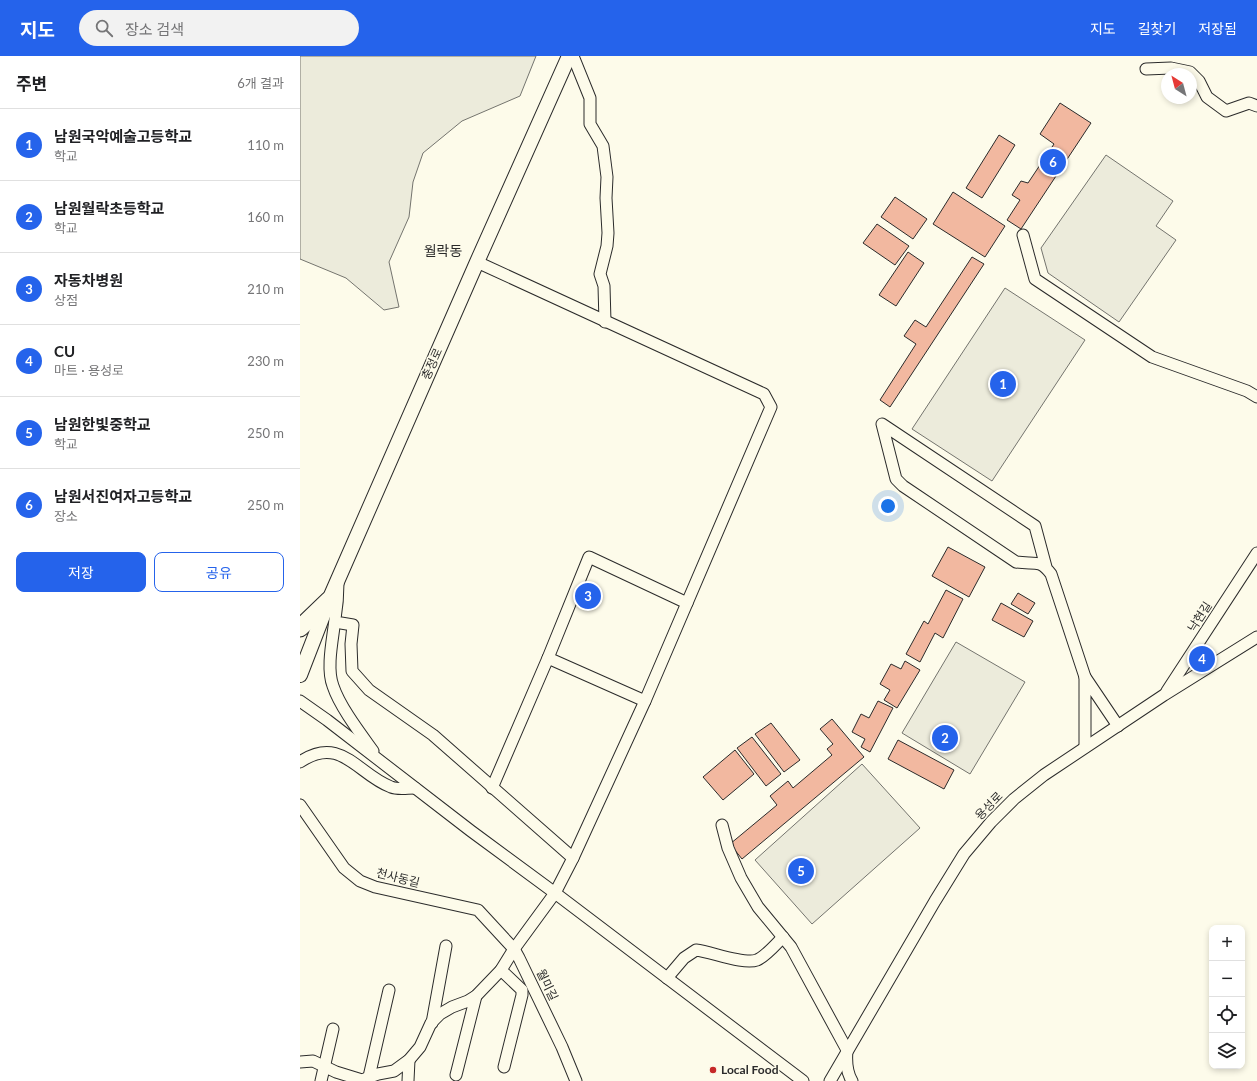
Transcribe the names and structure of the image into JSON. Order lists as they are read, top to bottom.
{
  "streets": {
    "main road": ["충정로"],
    "street": [
      "낙현길",
      "용성로",
      "천사동길",
      "월미길"
    ]
  },
  "crossings": [
    ["낙현길", "용성로"],
    ["천사동길", "월미길"]
  ],
  "districts": ["월락동"],
  "places": ["Local Food"],
  "north": "top left",
  "page": {
    "header": "지도",
    "search": "장소 검색",
    "nav": ["지도", "길찾기", "저장됨"],
    "heading": ["주변", "6개 결과"],
    "list": [
      {
        "mark": "1",
        "name": "남원국악예술고등학교",
        "note": "학교",
        "value": "110 m"
      },
      {
        "mark": "2",
        "name": "남원월락초등학교",
        "note": "학교",
        "value": "160 m"
      },
      {
        "mark": "3",
        "name": "자동차병원",
        "note": "상점",
        "value": "210 m"
      },
      {
        "mark": "4",
        "name": "CU",
        "note": "마트 · 용성로",
        "value": "230 m"
      },
      {
        "mark": "5",
        "name": "남원한빛중학교",
        "note": "학교",
        "value": "250 m"
      },
      {
        "mark": "6",
        "name": "남원서진여자고등학교",
        "note": "장소",
        "value": "250 m"
      }
    ],
    "pins": [
      "6",
      "1",
      "3",
      "4",
      "2",
      "5"
    ],
    "buttons": ["저장", "공유"],
    "map_buttons": ["+", "−"]
  }
}
